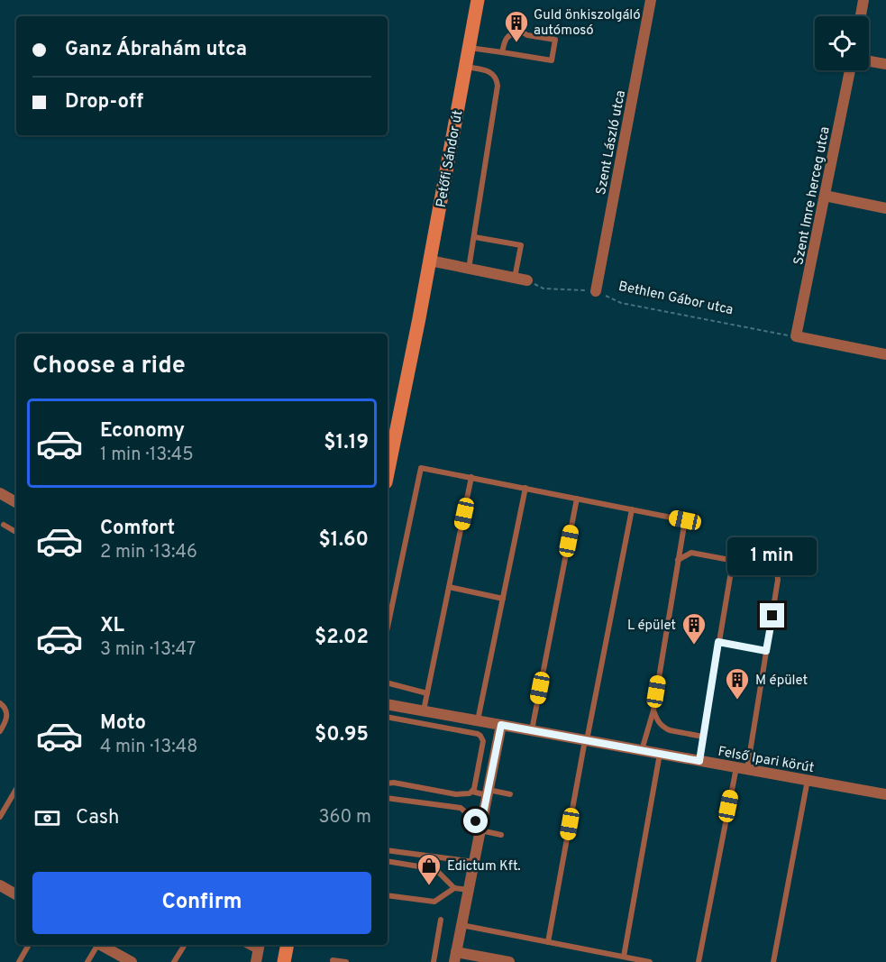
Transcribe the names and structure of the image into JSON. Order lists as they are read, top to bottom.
{
  "streets": {
    "main road": ["Petőfi Sándor út"],
    "street": ["Szent László utca", "Szent Imre herceg utca", "Felső Ipari körút"],
    "path": ["Bethlen Gábor utca"]
  },
  "crossings": [
    ["Szent László utca", "Bethlen Gábor utca"],
    ["Szent Imre herceg utca", "Bethlen Gábor utca"]
  ],
  "places": {
    "building": ["Guld önkiszolgáló autómosó", "L épület", "M épület"],
    "shop": ["Edictum Kft."]
  },
  "page": {
    "banner": ["Ganz Ábrahám utca", "Drop-off"],
    "heading": "Choose a ride",
    "list": [
      {
        "name": "Economy",
        "note": "1 min · 13:45",
        "value": "$1.19"
      },
      {
        "name": "Comfort",
        "note": "2 min · 13:46",
        "value": "$1.60"
      },
      {
        "name": "XL",
        "note": "3 min · 13:47",
        "value": "$2.02"
      },
      {
        "name": "Moto",
        "note": "4 min · 13:48",
        "value": "$0.95"
      }
    ],
    "bubble": "1 min",
    "pay": ["Cash", "360 m"],
    "buttons": "Confirm"
  }
}
